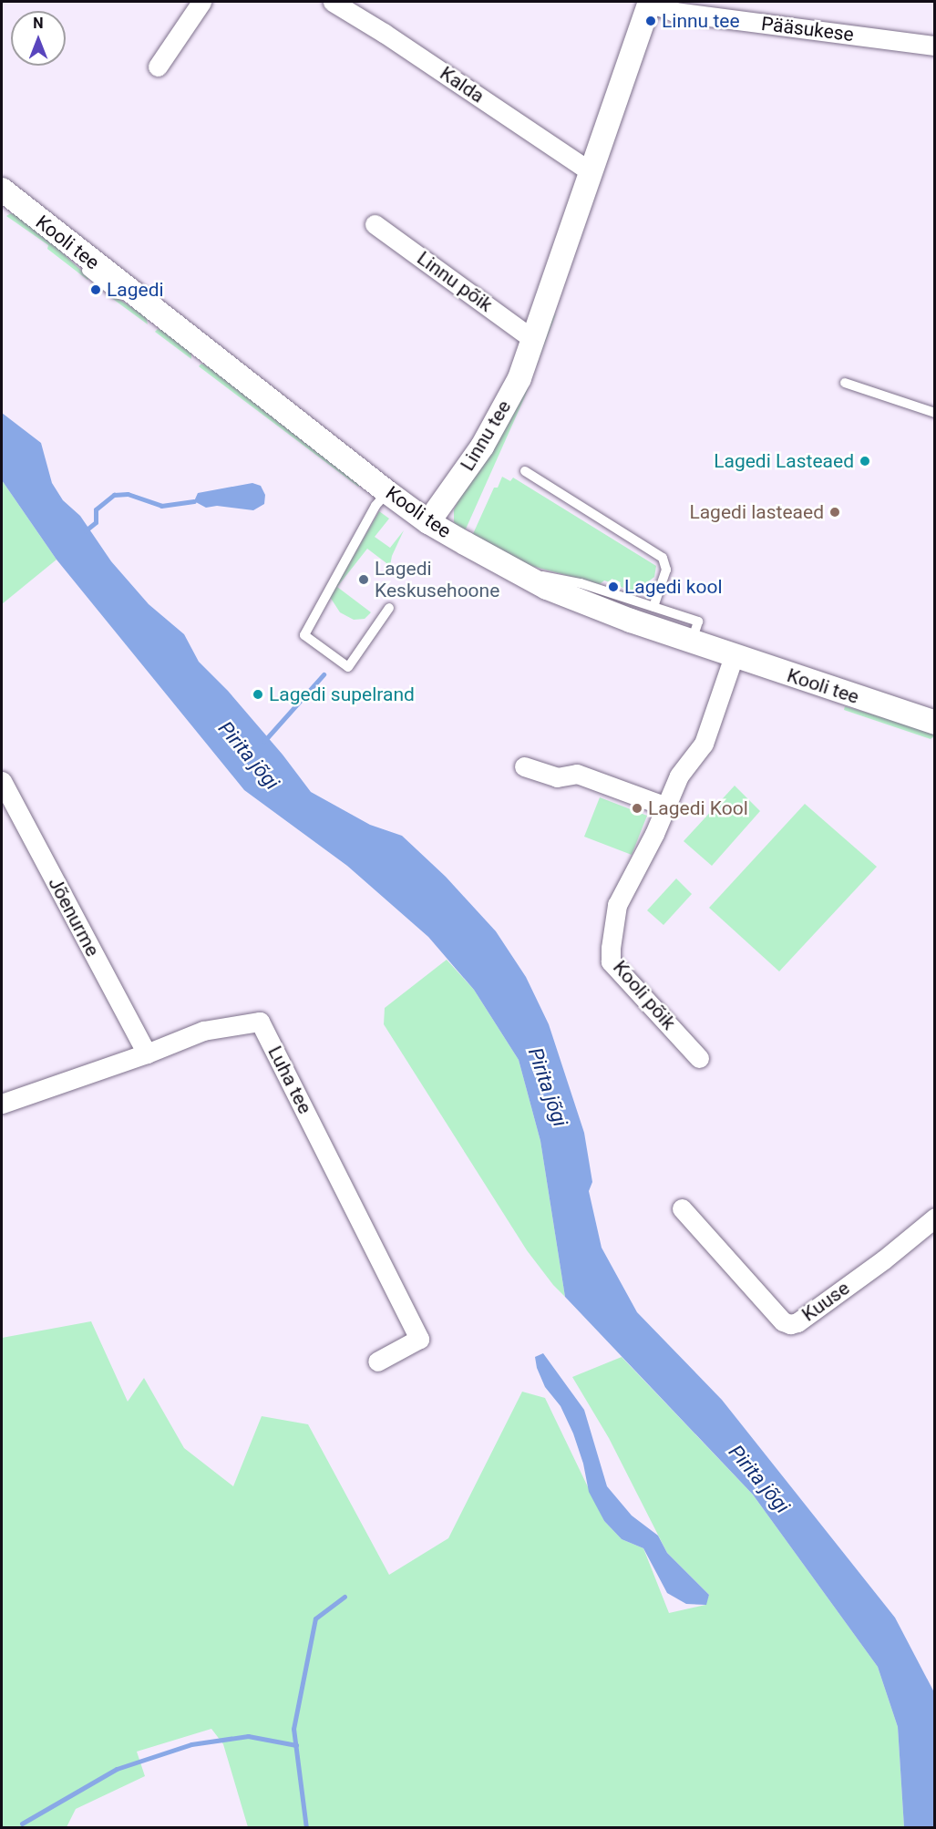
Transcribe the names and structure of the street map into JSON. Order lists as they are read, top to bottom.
{
  "streets": {
    "street": [
      "Pääsukese",
      "Kalda",
      "Kooli tee",
      "Linnu põik",
      "Linnu tee",
      "Jõenurme",
      "Kooli põik",
      "Luha tee",
      "Kuuse"
    ]
  },
  "crossings": [
    ["Pääsukese", "Linnu tee"],
    ["Kalda", "Linnu tee"],
    ["Kooli tee", "Linnu tee"],
    ["Kooli tee", "Kooli põik"],
    ["Linnu põik", "Linnu tee"],
    ["Jõenurme", "Luha tee"]
  ],
  "water": ["Pirita jõgi"],
  "places": [
    "Linnu tee",
    "Lagedi",
    "Lagedi Lasteaed",
    "Lagedi lasteaed",
    "Lagedi Keskusehoone",
    "Lagedi kool",
    "Lagedi supelrand",
    "Lagedi Kool"
  ],
  "north": "top"
}
